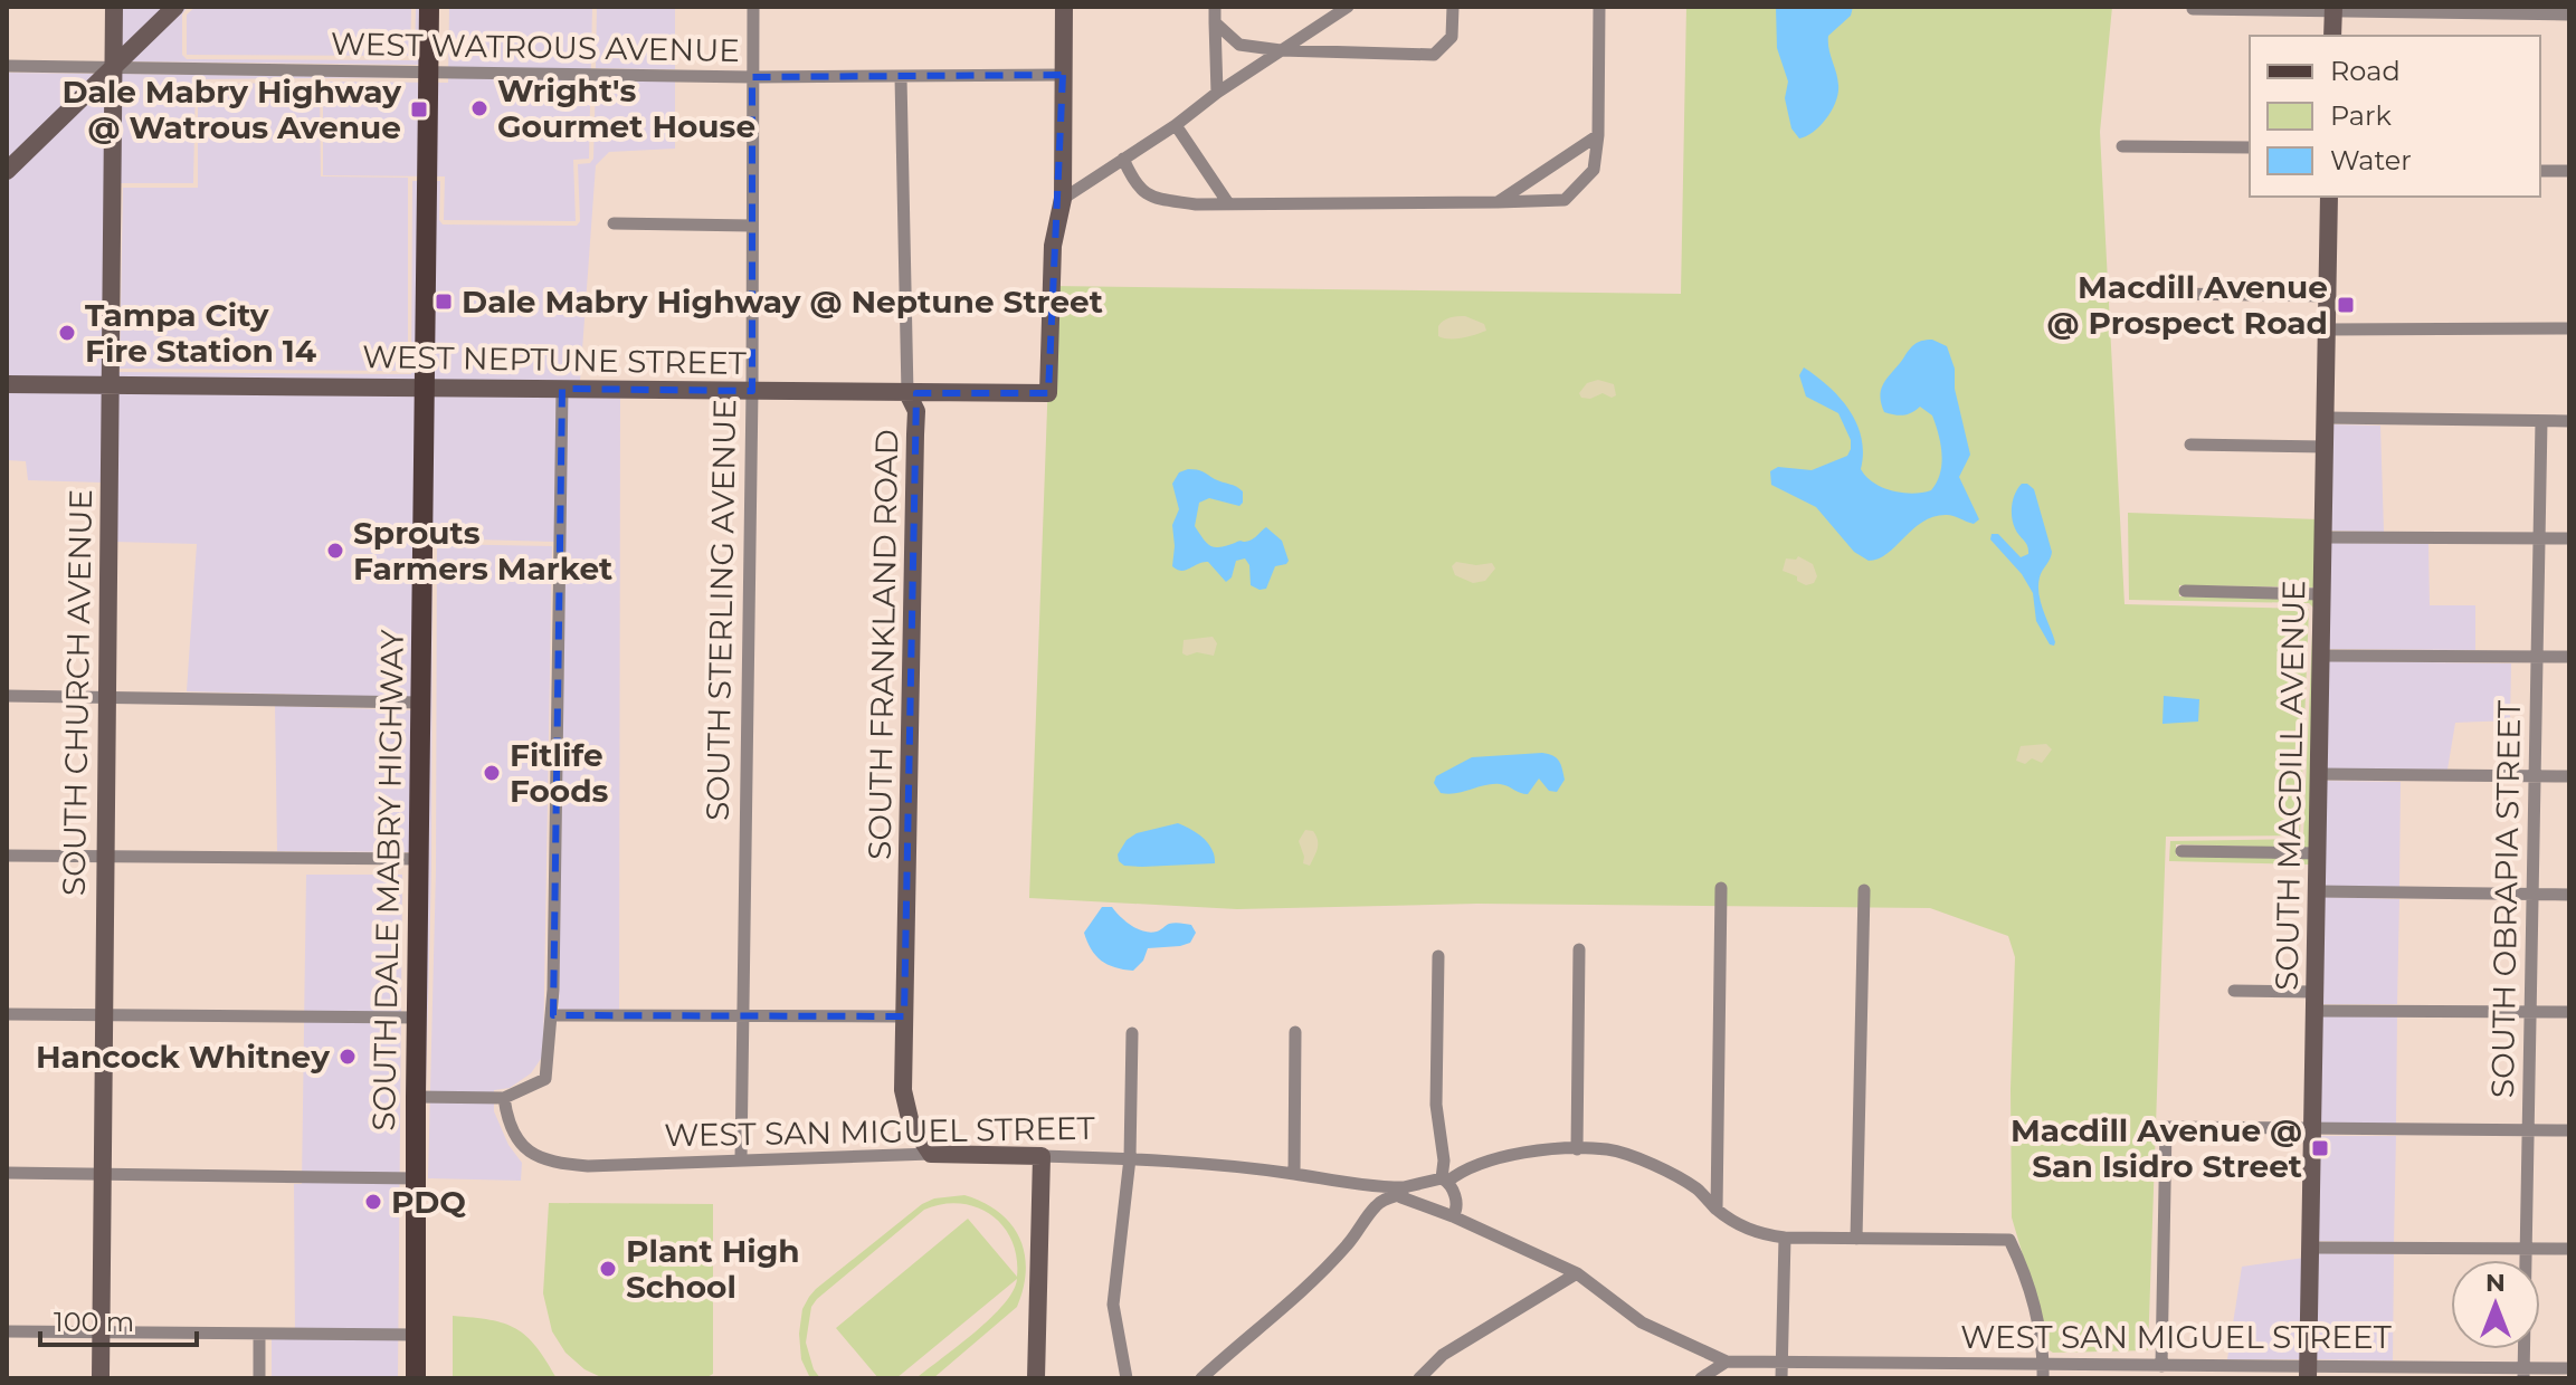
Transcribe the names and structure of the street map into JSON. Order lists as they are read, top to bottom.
{
  "streets": {
    "main road": ["SOUTH DALE MABRY HIGHWAY"],
    "street": [
      "WEST WATROUS AVENUE",
      "WEST NEPTUNE STREET",
      "SOUTH STERLING AVENUE",
      "SOUTH FRANKLAND ROAD",
      "SOUTH CHURCH AVENUE",
      "SOUTH MACDILL AVENUE",
      "SOUTH OBRAPIA STREET",
      "WEST SAN MIGUEL STREET"
    ]
  },
  "crossings": [
    ["WEST WATROUS AVENUE", "SOUTH STERLING AVENUE"],
    ["WEST WATROUS AVENUE", "SOUTH FRANKLAND ROAD"],
    ["WEST WATROUS AVENUE", "SOUTH CHURCH AVENUE"],
    ["WEST WATROUS AVENUE", "SOUTH DALE MABRY HIGHWAY"],
    ["WEST NEPTUNE STREET", "SOUTH STERLING AVENUE"],
    ["WEST NEPTUNE STREET", "SOUTH FRANKLAND ROAD"],
    ["WEST NEPTUNE STREET", "SOUTH CHURCH AVENUE"],
    ["WEST NEPTUNE STREET", "SOUTH DALE MABRY HIGHWAY"],
    ["SOUTH STERLING AVENUE", "WEST SAN MIGUEL STREET"],
    ["SOUTH FRANKLAND ROAD", "WEST SAN MIGUEL STREET"],
    ["SOUTH MACDILL AVENUE", "WEST SAN MIGUEL STREET"],
    ["SOUTH OBRAPIA STREET", "WEST SAN MIGUEL STREET"]
  ],
  "places": {
    "other": [
      "Wright's Gourmet House",
      "Tampa City Fire Station 14",
      "Sprouts Farmers Market",
      "Fitlife Foods",
      "Hancock Whitney",
      "PDQ",
      "Plant High School"
    ],
    "transit": [
      "Dale Mabry Highway @ Watrous Avenue",
      "Dale Mabry Highway @ Neptune Street",
      "Macdill Avenue @ Prospect Road",
      "Macdill Avenue @ San Isidro Street"
    ]
  },
  "legend": ["Road", "Park", "Water"],
  "scale_bar": "100 m",
  "north": "top"
}
